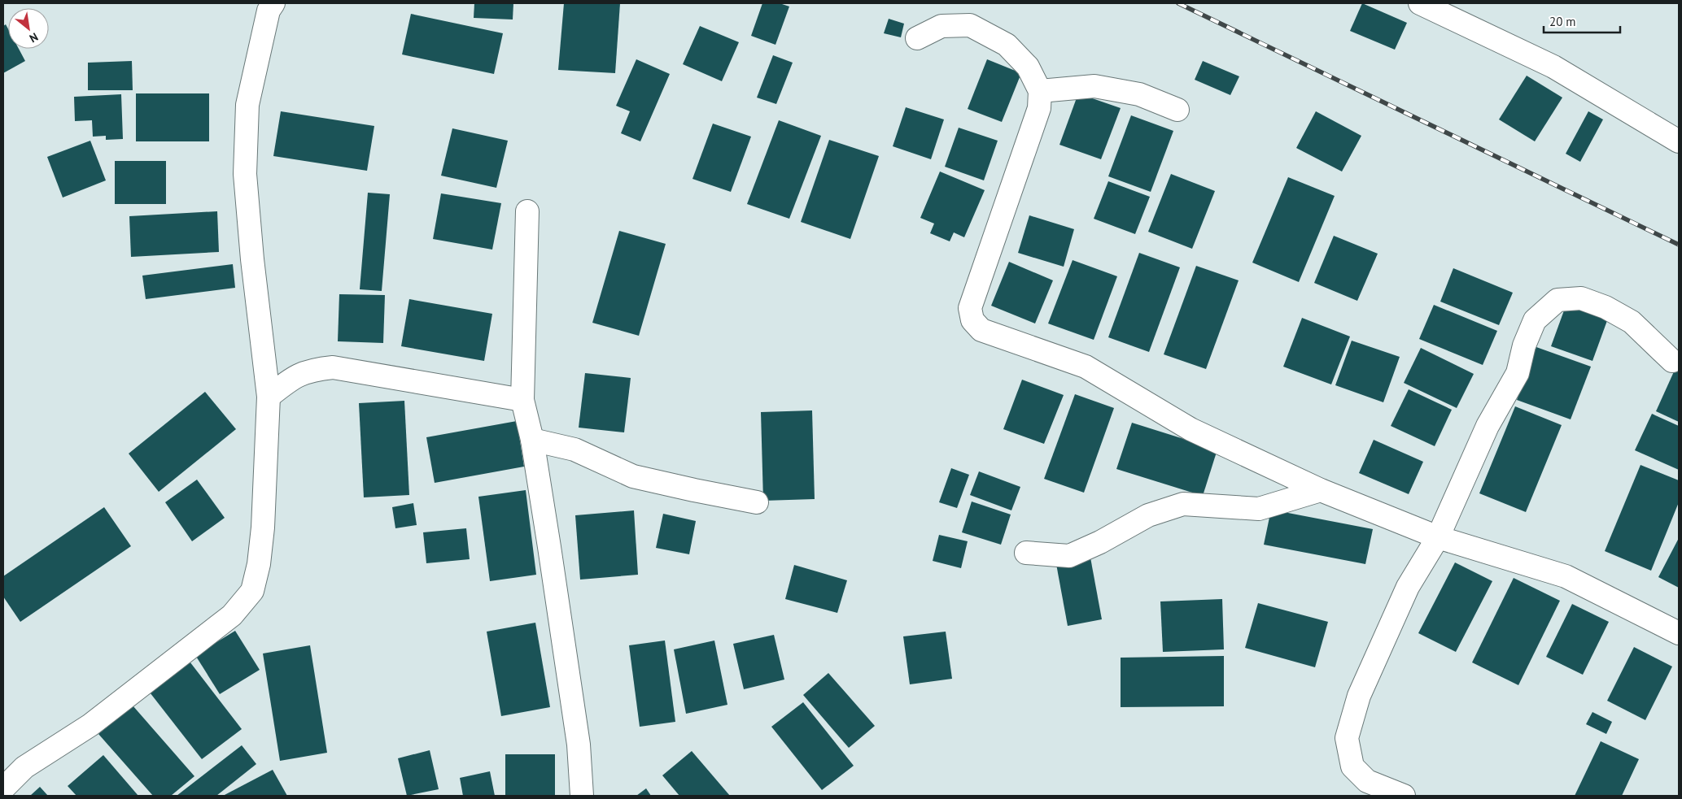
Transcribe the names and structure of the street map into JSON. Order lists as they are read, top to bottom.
{
  "scale_bar": "20 m",
  "north": "bottom right"
}
